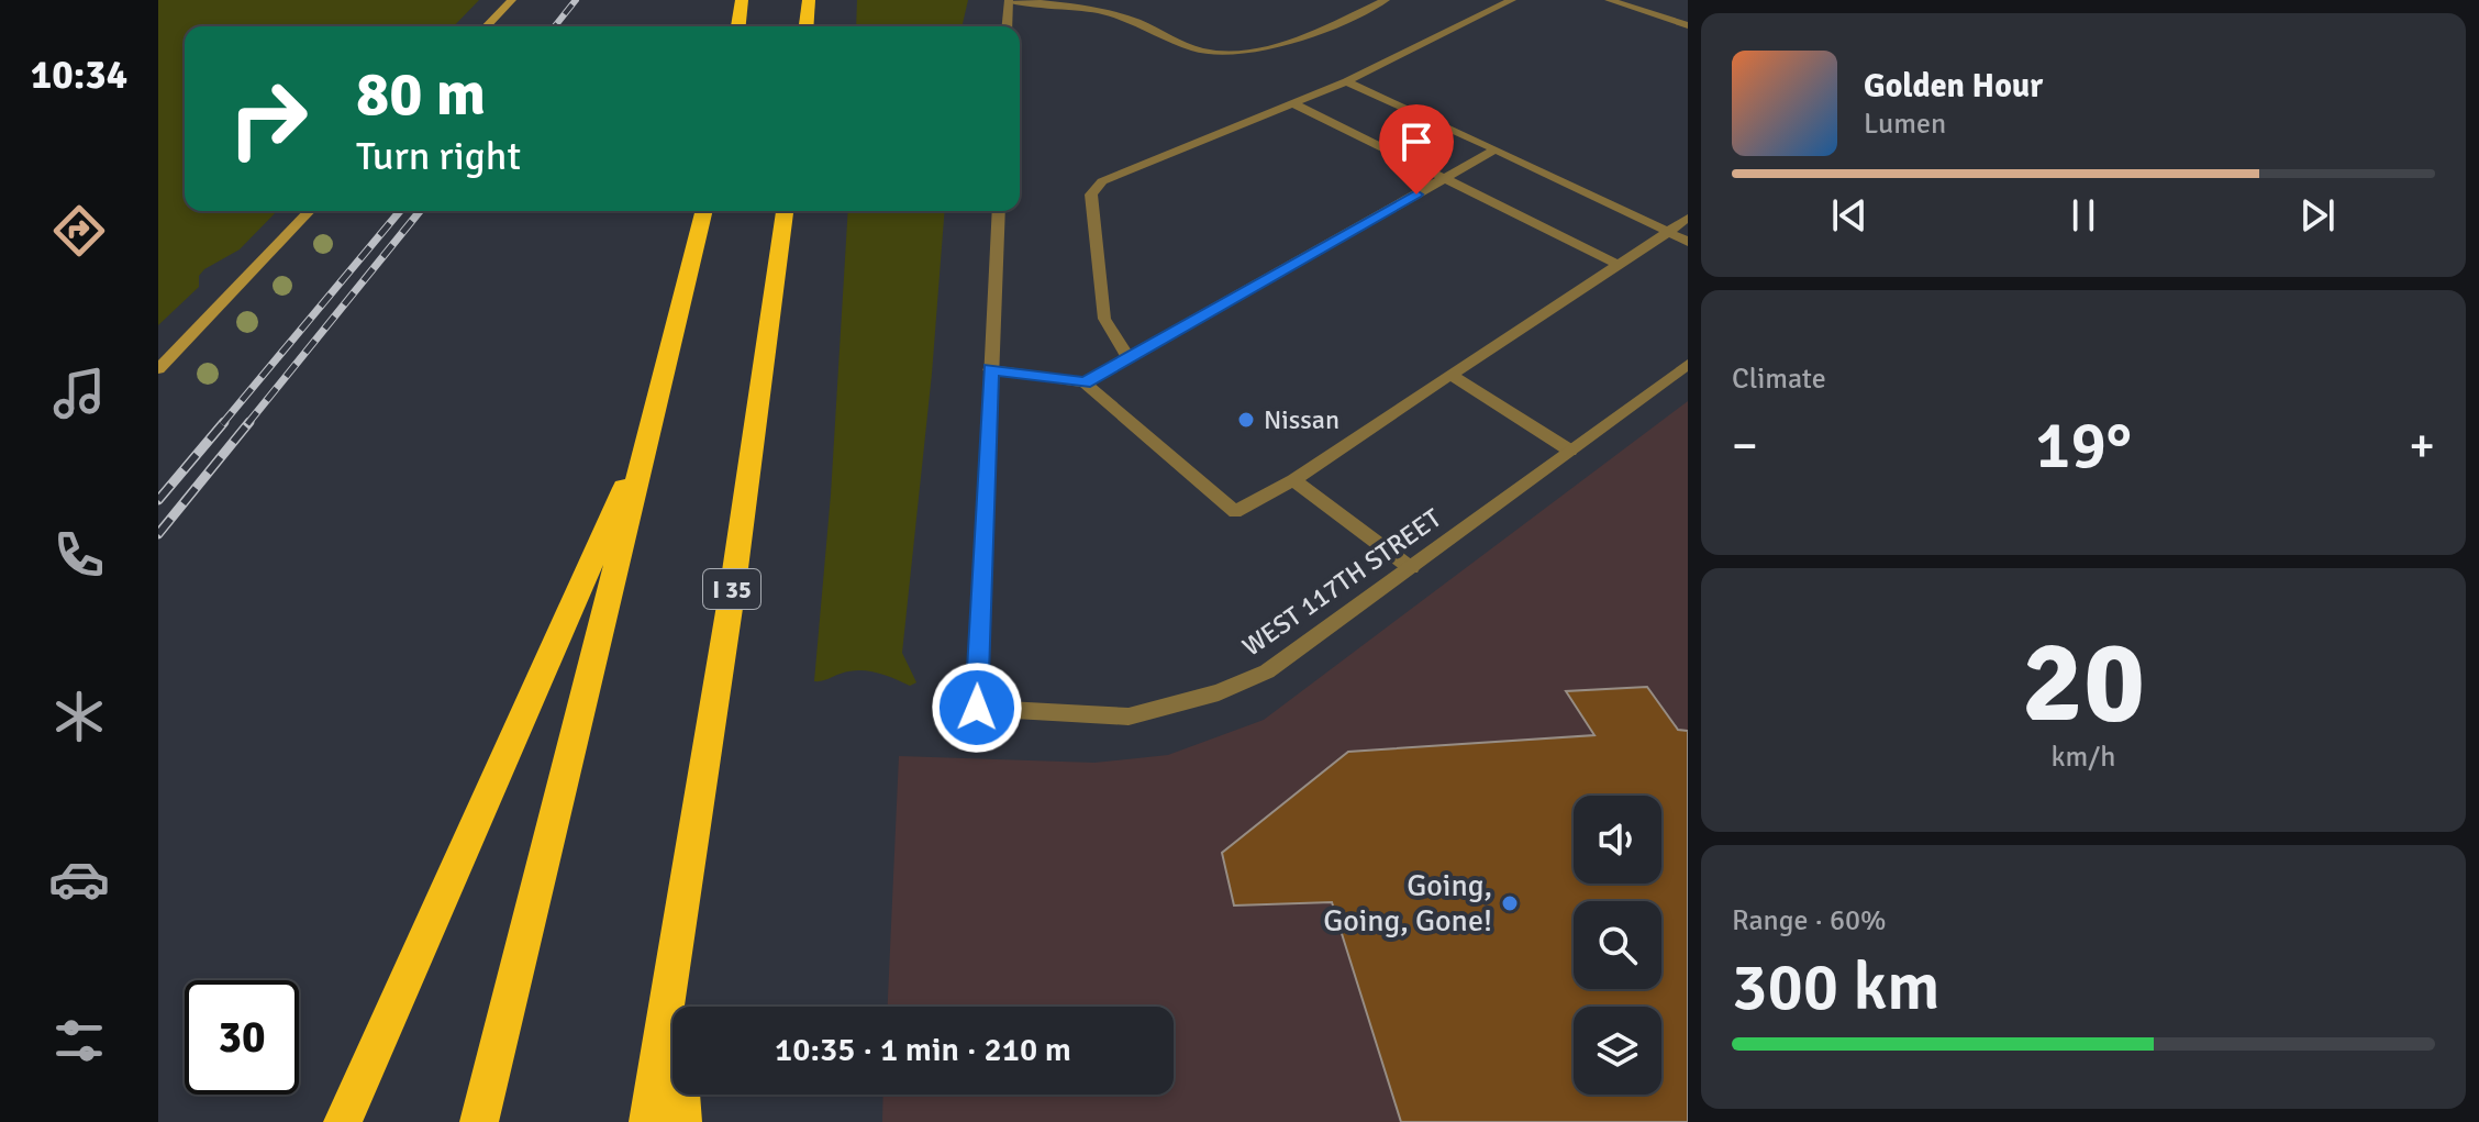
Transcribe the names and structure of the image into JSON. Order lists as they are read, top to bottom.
{
  "streets": {
    "highway": ["I 35"],
    "street": ["WEST 117TH STREET"]
  },
  "places": ["Nissan", "Going, Going, Gone!"],
  "page": {
    "tabs": "10:34",
    "turn": ["80 m", "Turn right"],
    "song": ["Golden Hour", "Lumen"],
    "tile": [
      "Climate",
      ["20", "km/h"],
      ["Range · 60%", "300 km"]
    ],
    "heat": ["−", "19°", "+"],
    "limit": "30",
    "trip": "10:35 · 1 min · 210 m"
  }
}
